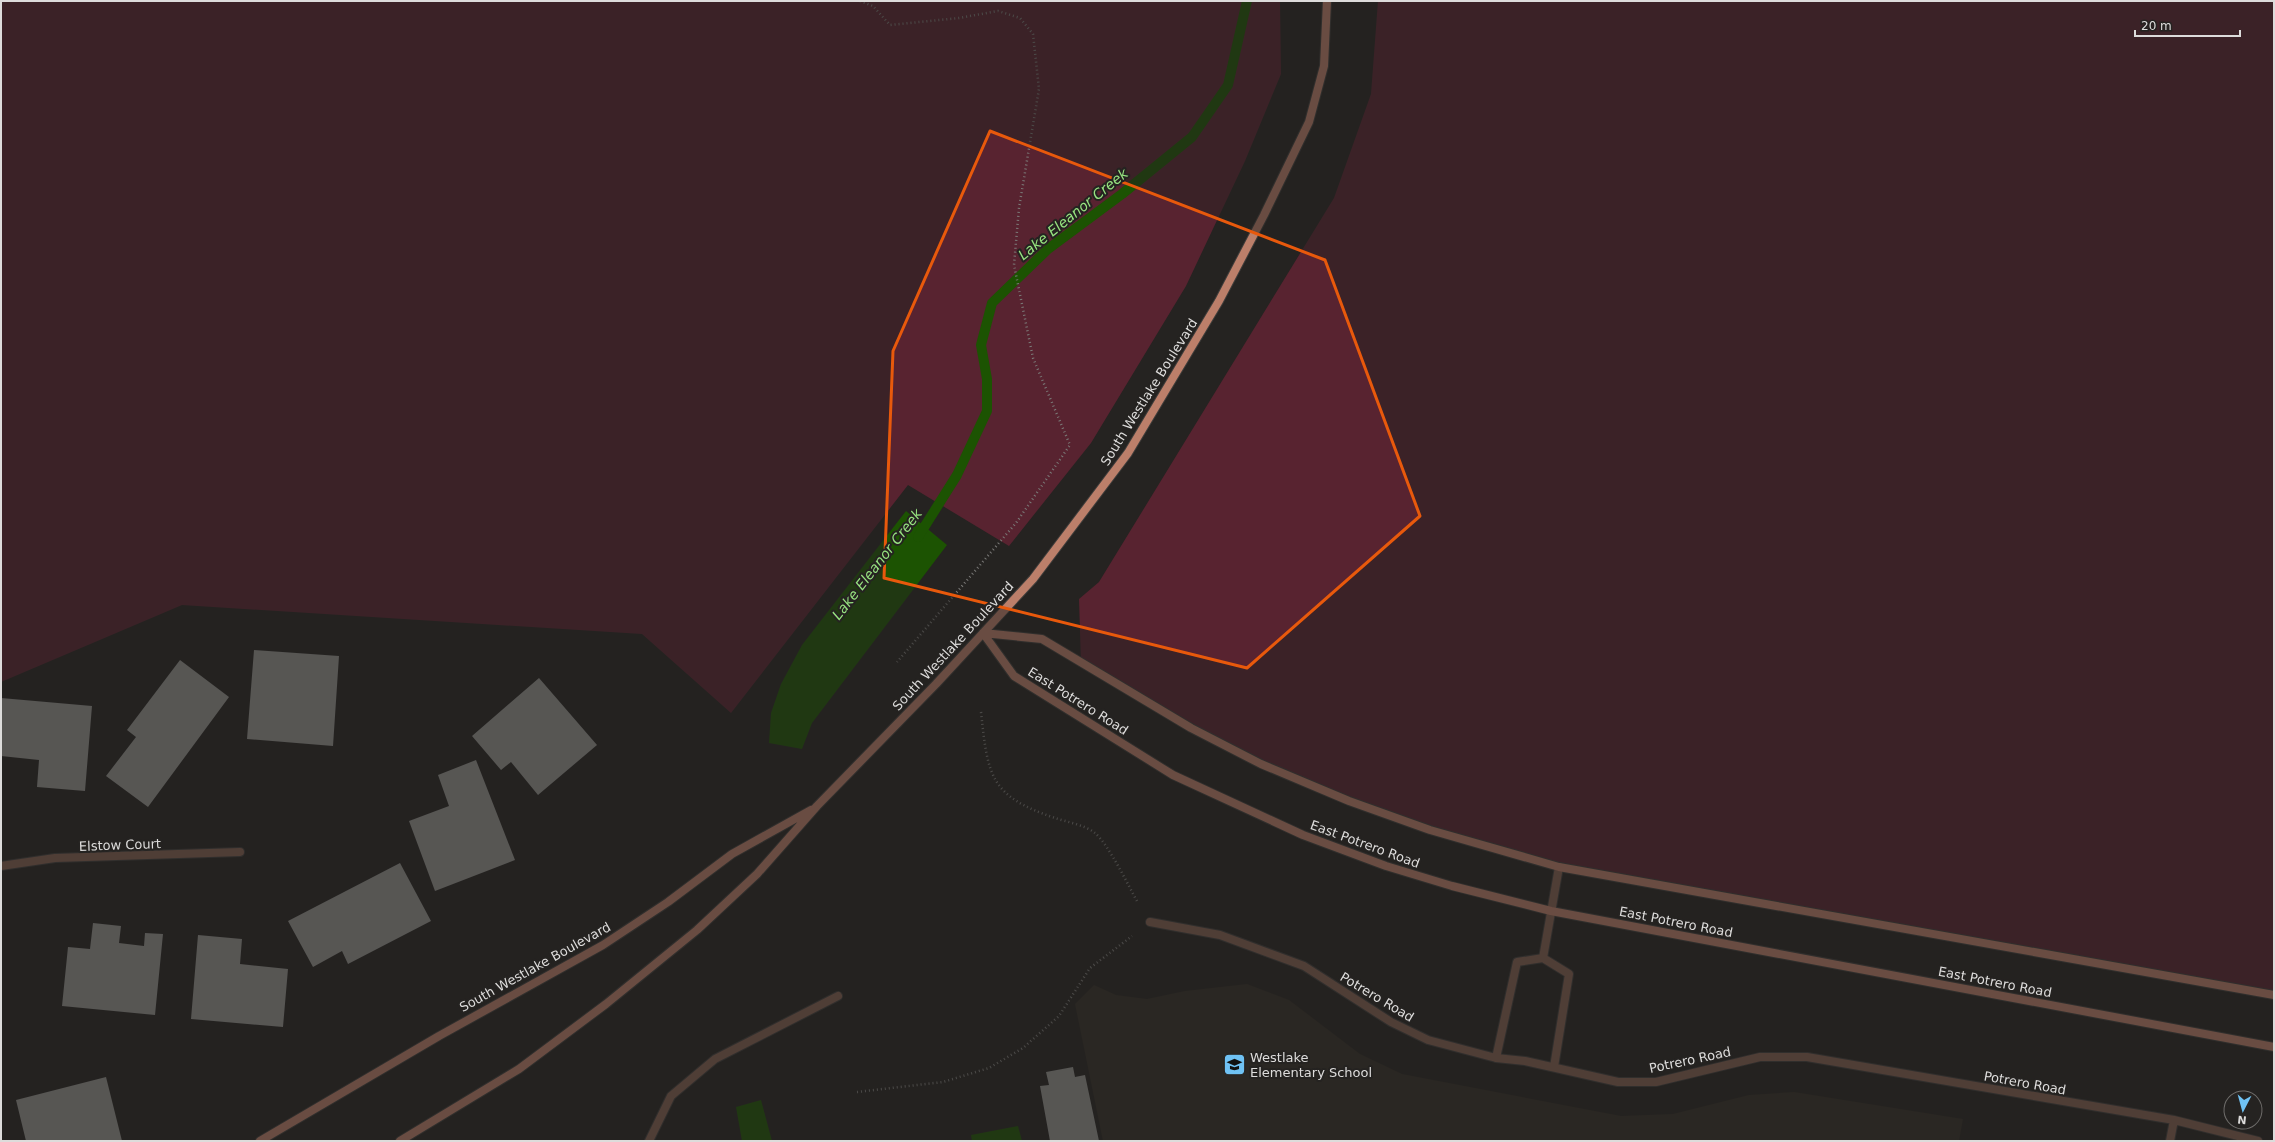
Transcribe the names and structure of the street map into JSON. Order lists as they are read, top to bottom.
{
  "streets": {
    "street": [
      "South Westlake Boulevard",
      "East Potrero Road",
      "Elstow Court",
      "Potrero Road"
    ]
  },
  "crossings": [
    ["South Westlake Boulevard", "East Potrero Road"]
  ],
  "water": ["Lake Eleanor Creek"],
  "places": {
    "school or university": ["Westlake Elementary School"]
  },
  "scale_bar": "20 m",
  "north": "bottom"
}
